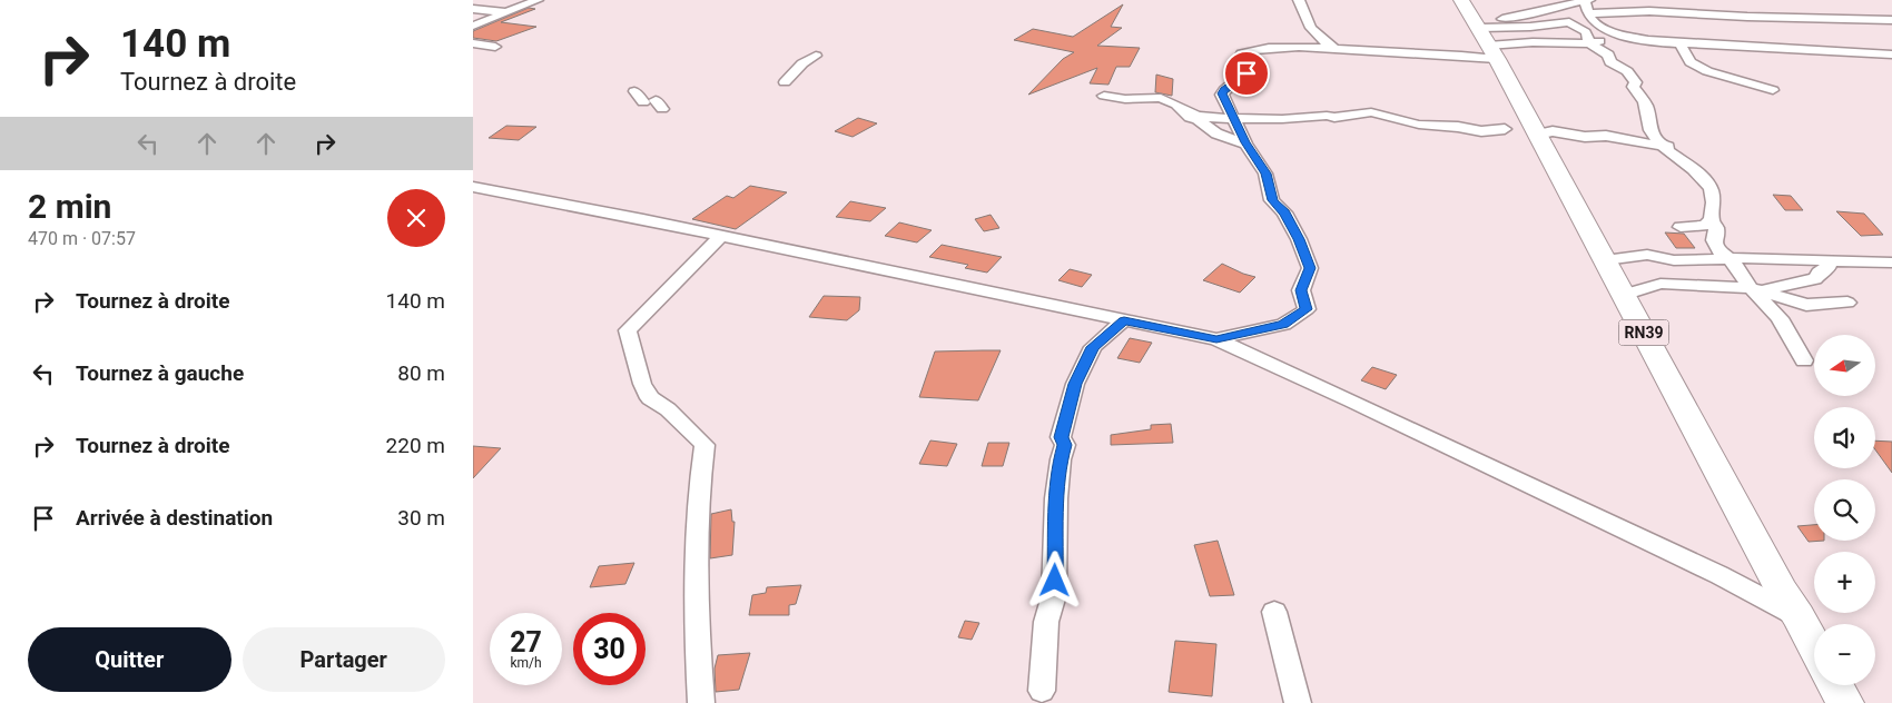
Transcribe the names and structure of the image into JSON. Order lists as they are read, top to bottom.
{
  "streets": {
    "highway": ["RN39"]
  },
  "north": "left",
  "page": {
    "turn": ["140 m", "Tournez à droite"],
    "heading": ["2 min", "470 m · 07:57"],
    "list": [
      {
        "name": "Tournez à droite",
        "value": "140 m"
      },
      {
        "name": "Tournez à gauche",
        "value": "80 m"
      },
      {
        "name": "Tournez à droite",
        "value": "220 m"
      },
      {
        "name": "Arrivée à destination",
        "value": "30 m"
      }
    ],
    "map_buttons": ["+", "−"],
    "speed": "27 km/h",
    "limit": "30",
    "buttons": ["Quitter", "Partager"]
  }
}
